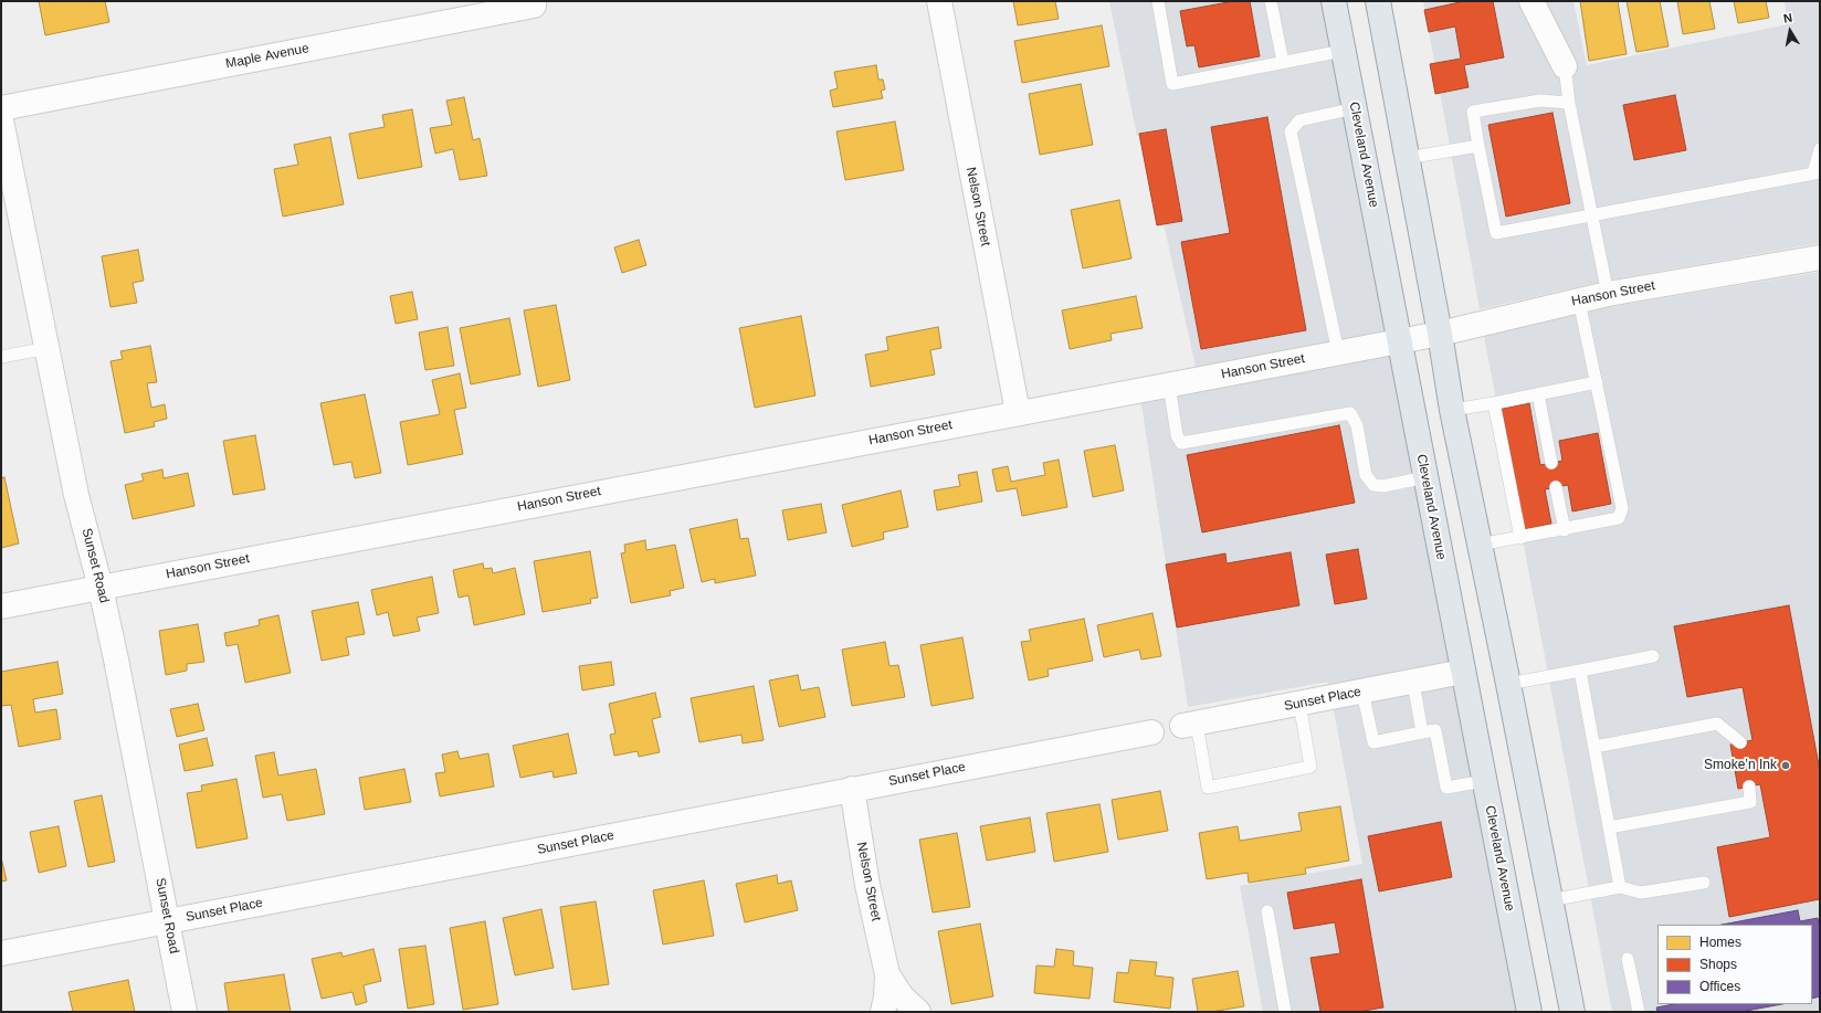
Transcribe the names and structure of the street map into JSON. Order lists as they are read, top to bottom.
{
  "streets": {
    "main road": ["Cleveland Avenue"],
    "street": [
      "Maple Avenue",
      "Nelson Street",
      "Hanson Street",
      "Sunset Road",
      "Sunset Place"
    ]
  },
  "crossings": [
    ["Cleveland Avenue", "Hanson Street"],
    ["Cleveland Avenue", "Sunset Place"],
    ["Nelson Street", "Hanson Street"],
    ["Nelson Street", "Sunset Place"],
    ["Hanson Street", "Sunset Road"],
    ["Sunset Road", "Sunset Place"]
  ],
  "places": ["Smoke’n Ink"],
  "legend": ["Homes", "Shops", "Offices"],
  "north": "top"
}
